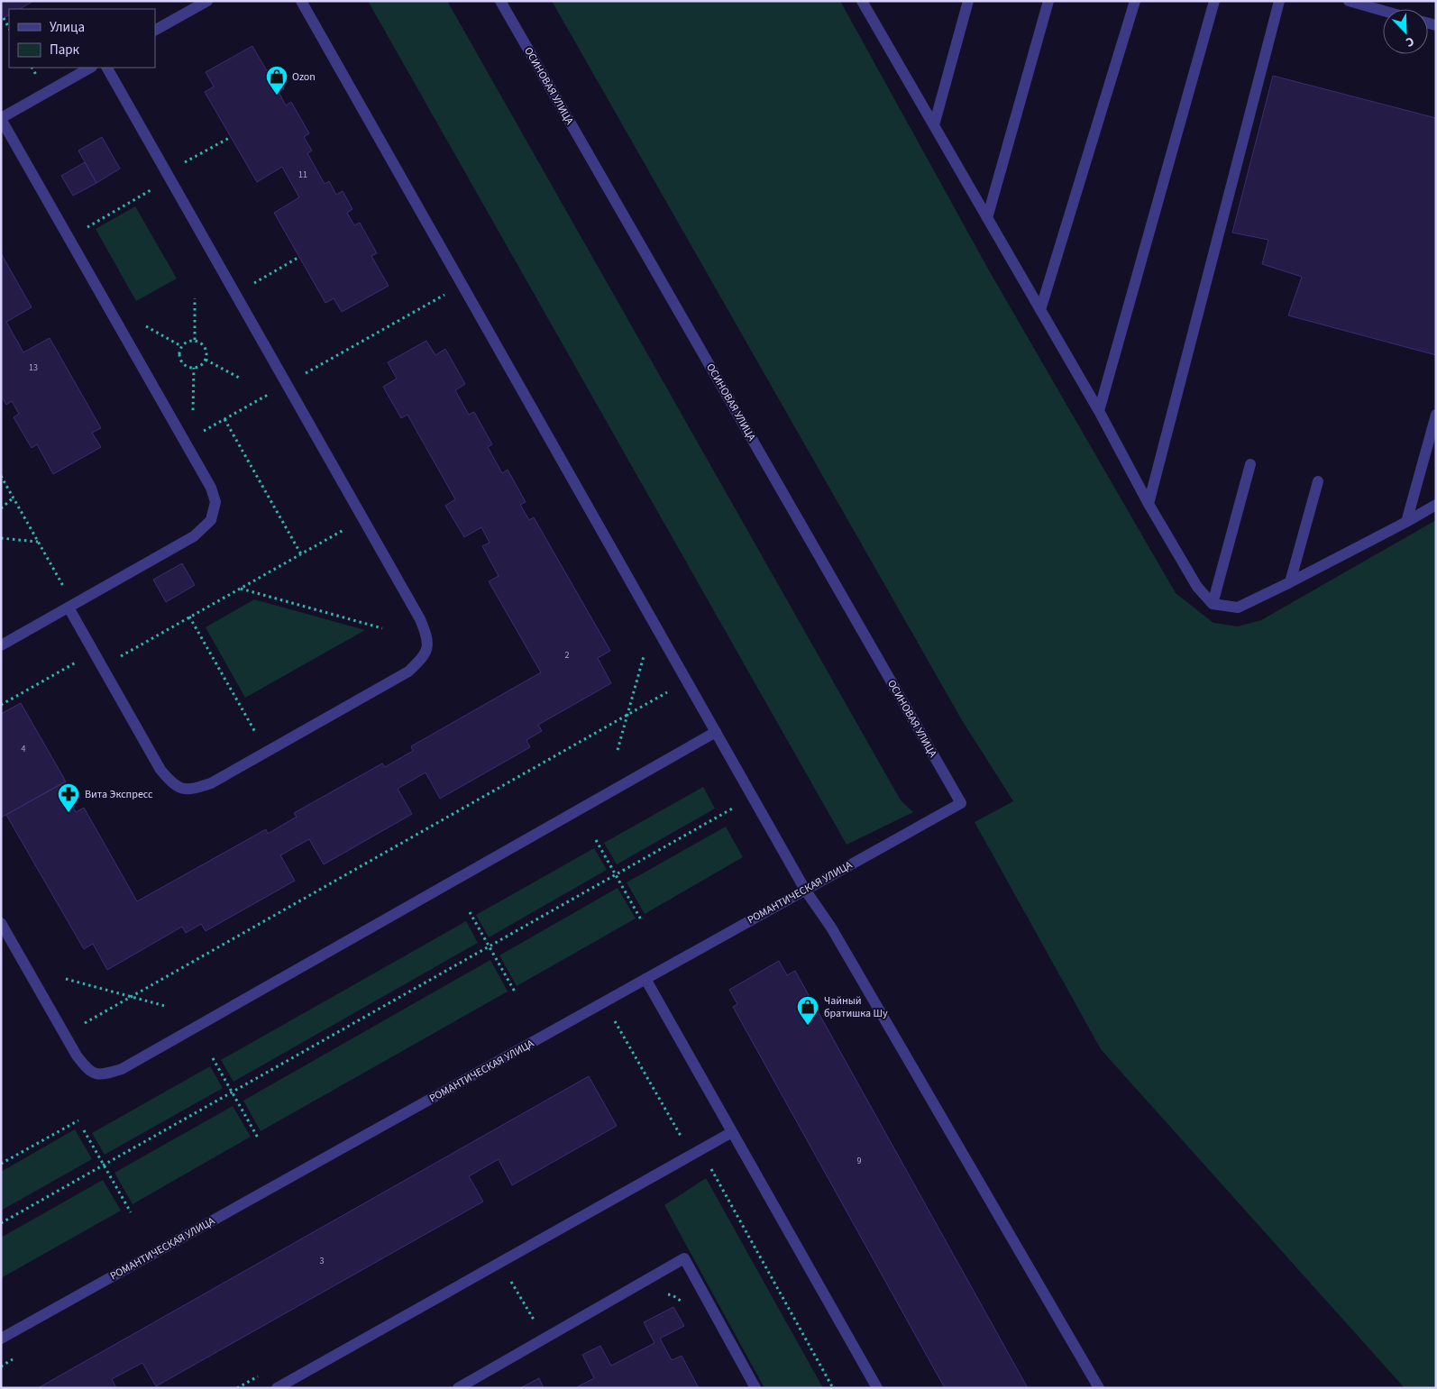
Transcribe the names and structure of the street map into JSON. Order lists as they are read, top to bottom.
{
  "streets": {
    "street": ["ОСИНОВАЯ УЛИЦА", "РОМАНТИЧЕСКАЯ УЛИЦА"]
  },
  "crossings": [
    ["ОСИНОВАЯ УЛИЦА", "РОМАНТИЧЕСКАЯ УЛИЦА"]
  ],
  "places": {
    "shop": ["Ozon", "Чайный братишка Шу"],
    "pharmacy": ["Вита Экспресс"]
  },
  "house_numbers": [
    "11",
    "13",
    "2",
    "4",
    "9",
    "3"
  ],
  "legend": ["Улица", "Парк"],
  "north": "bottom right"
}
